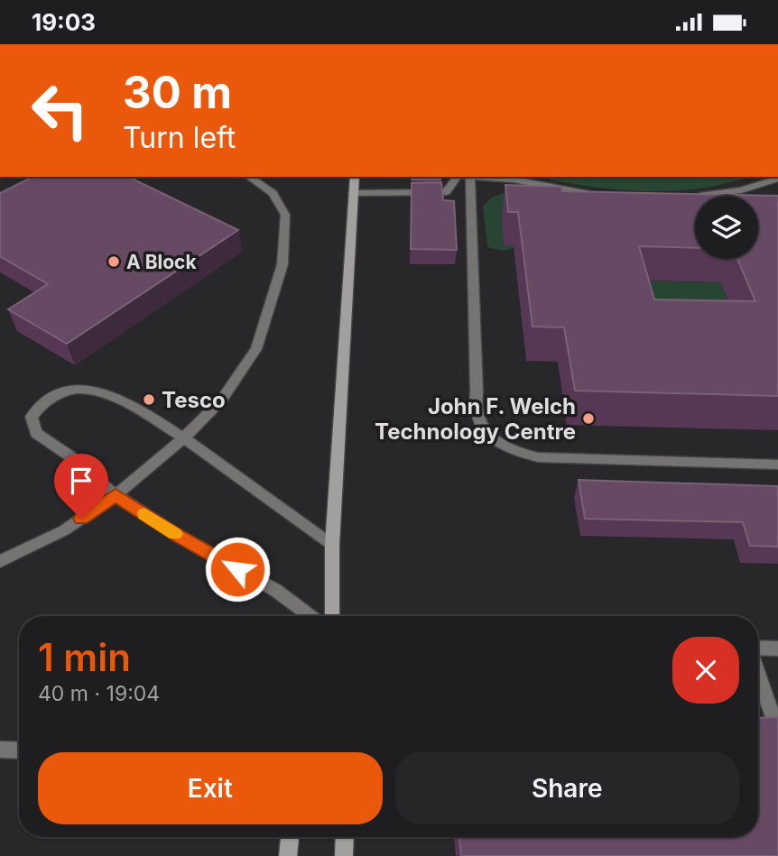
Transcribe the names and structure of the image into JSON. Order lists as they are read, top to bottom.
{
  "places": ["A Block", "Tesco", "John F. Welch Technology Centre"],
  "page": {
    "status": "19:03",
    "turn": ["30 m", "Turn left"],
    "heading": ["1 min", "40 m · 19:04"],
    "buttons": ["Exit", "Share"]
  }
}
